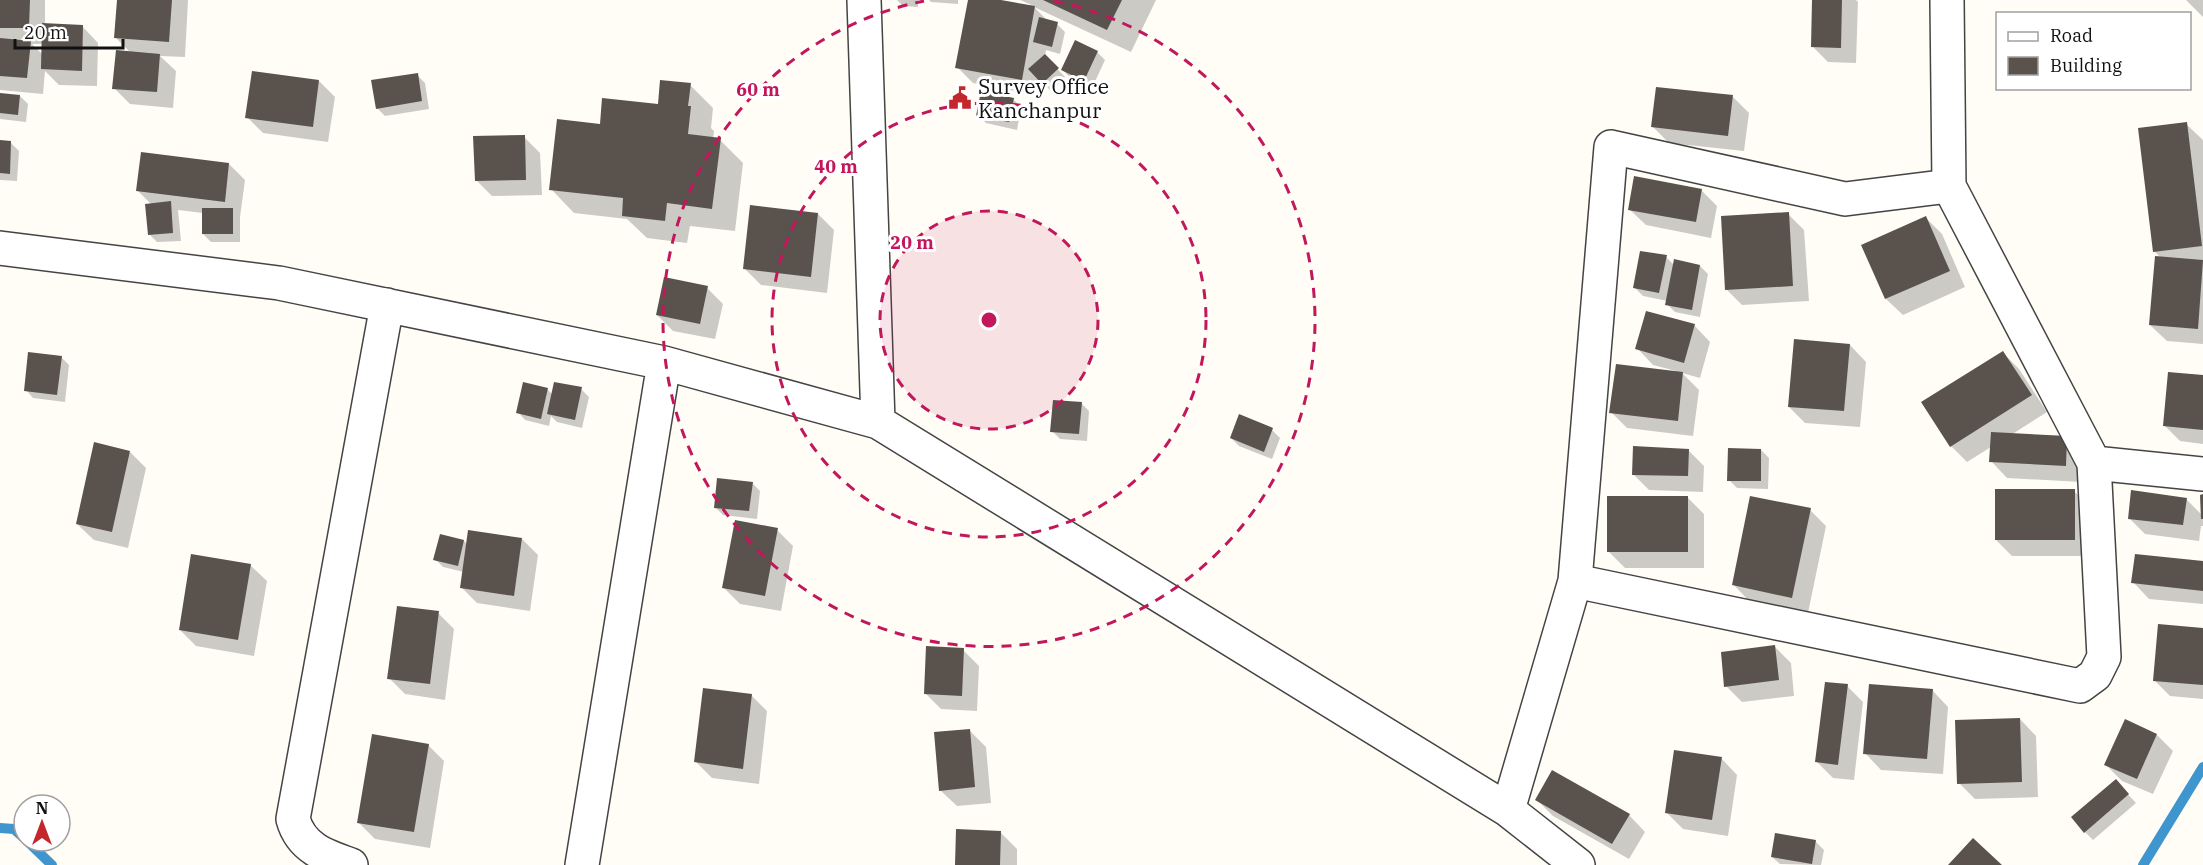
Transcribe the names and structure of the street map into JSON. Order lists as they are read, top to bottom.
{
  "places": {
    "public building": ["Survey Office Kanchanpur"]
  },
  "legend": ["Road", "Building"],
  "scale_bar": "20 m",
  "north": "top",
  "rings": ["60 m", "40 m", "20 m"]
}
